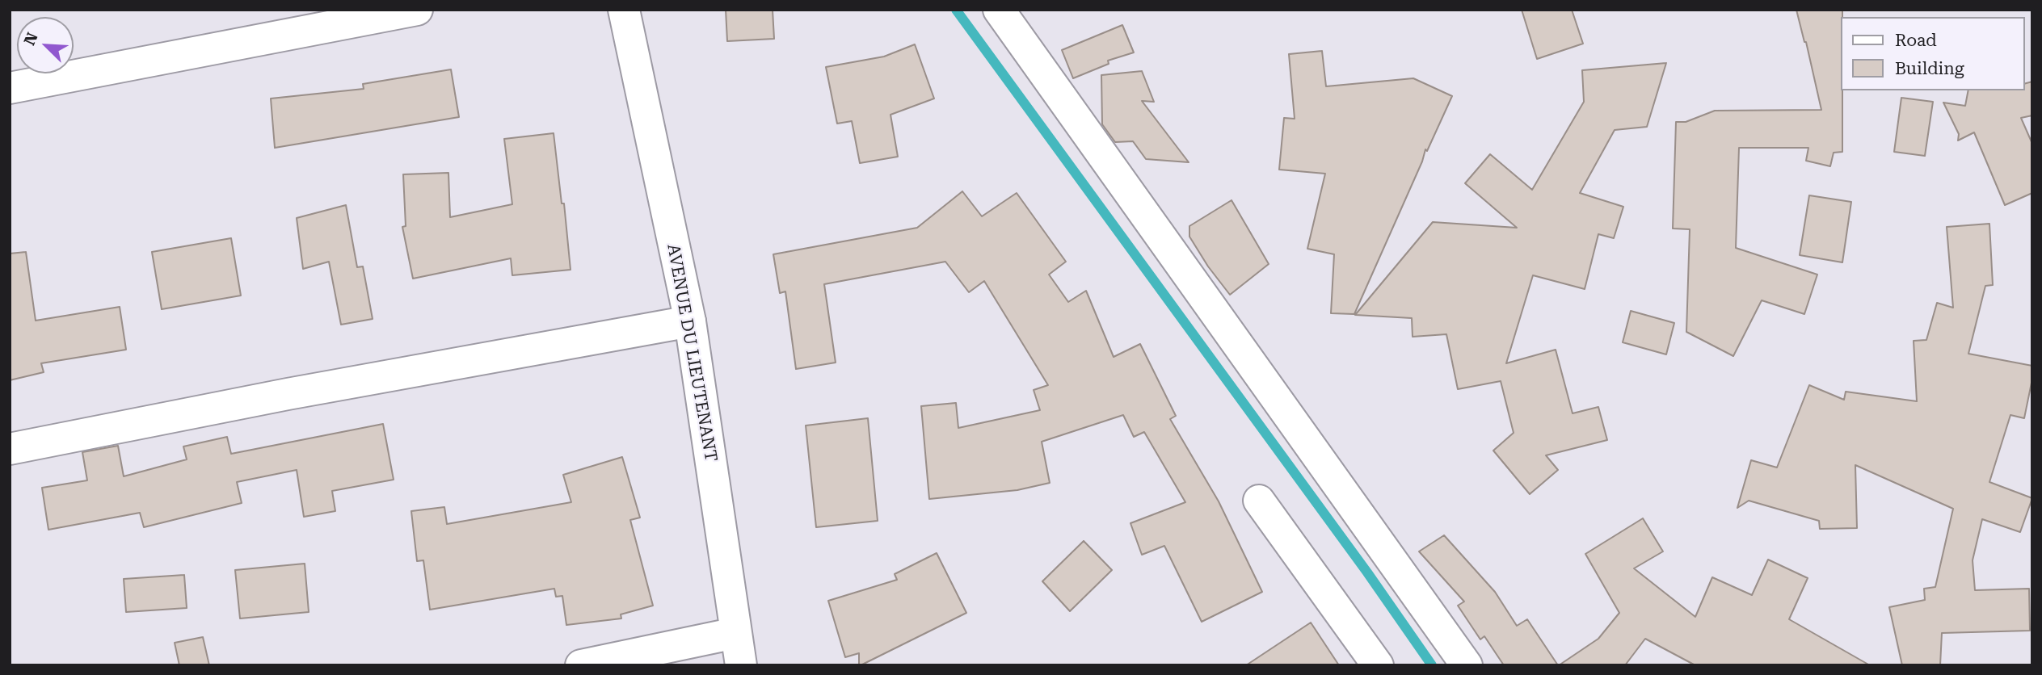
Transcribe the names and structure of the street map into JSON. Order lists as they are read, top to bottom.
{
  "streets": {
    "street": ["AVENUE DU LIEUTENANT"]
  },
  "legend": ["Road", "Building"],
  "north": "top left"
}
